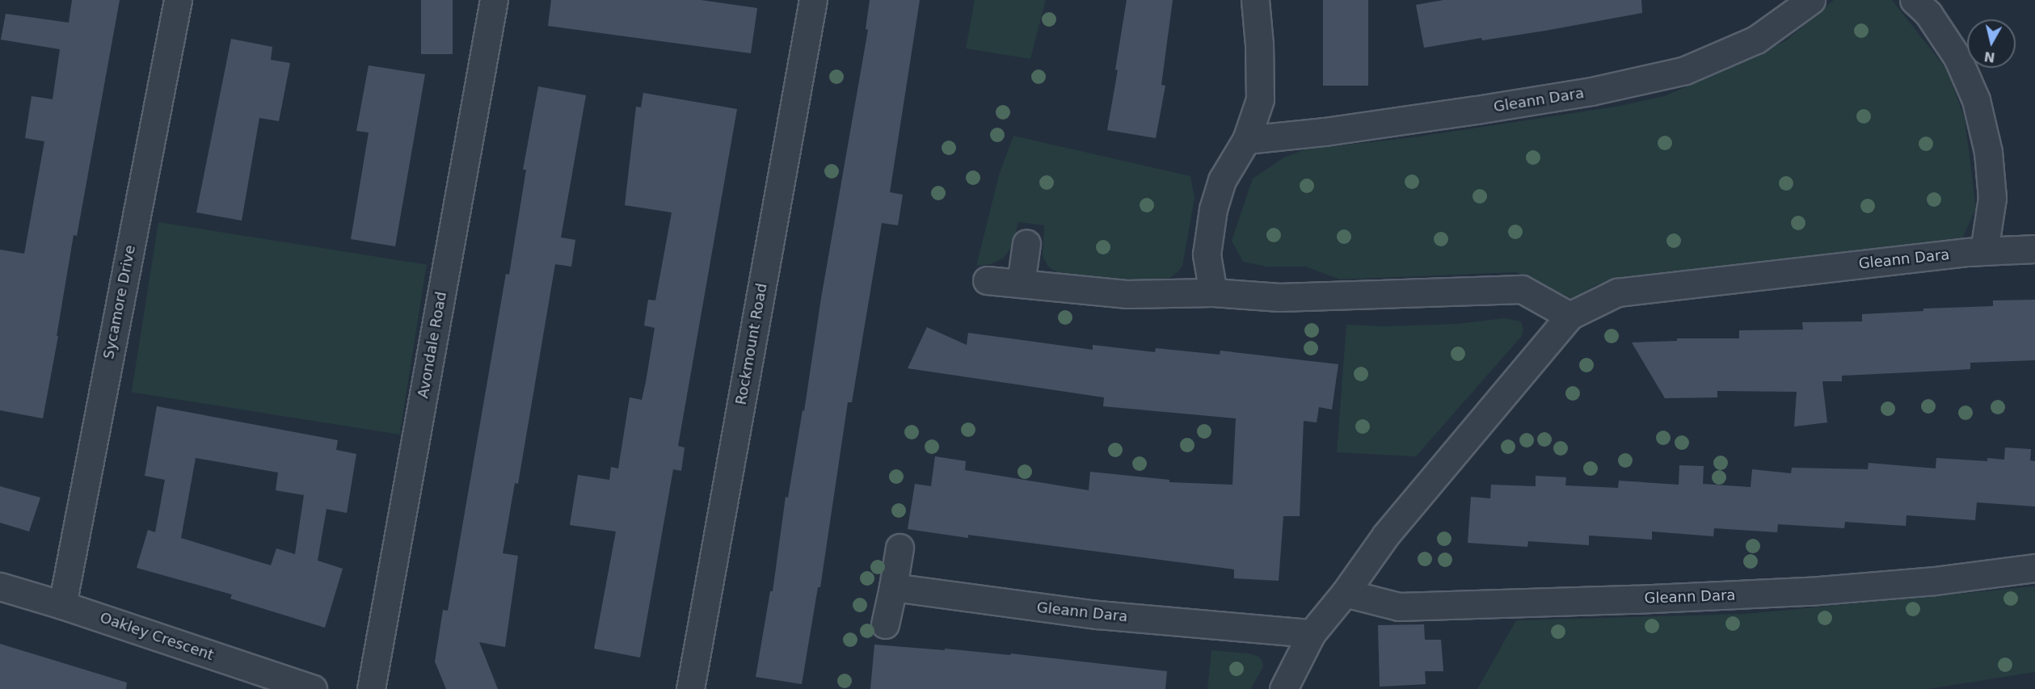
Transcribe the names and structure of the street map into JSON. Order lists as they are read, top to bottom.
{
  "streets": {
    "street": [
      "Gleann Dara",
      "Sycamore Drive",
      "Rockmount Road",
      "Avondale Road",
      "Oakley Crescent"
    ]
  },
  "crossings": [
    ["Sycamore Drive", "Oakley Crescent"]
  ],
  "north": "bottom"
}
